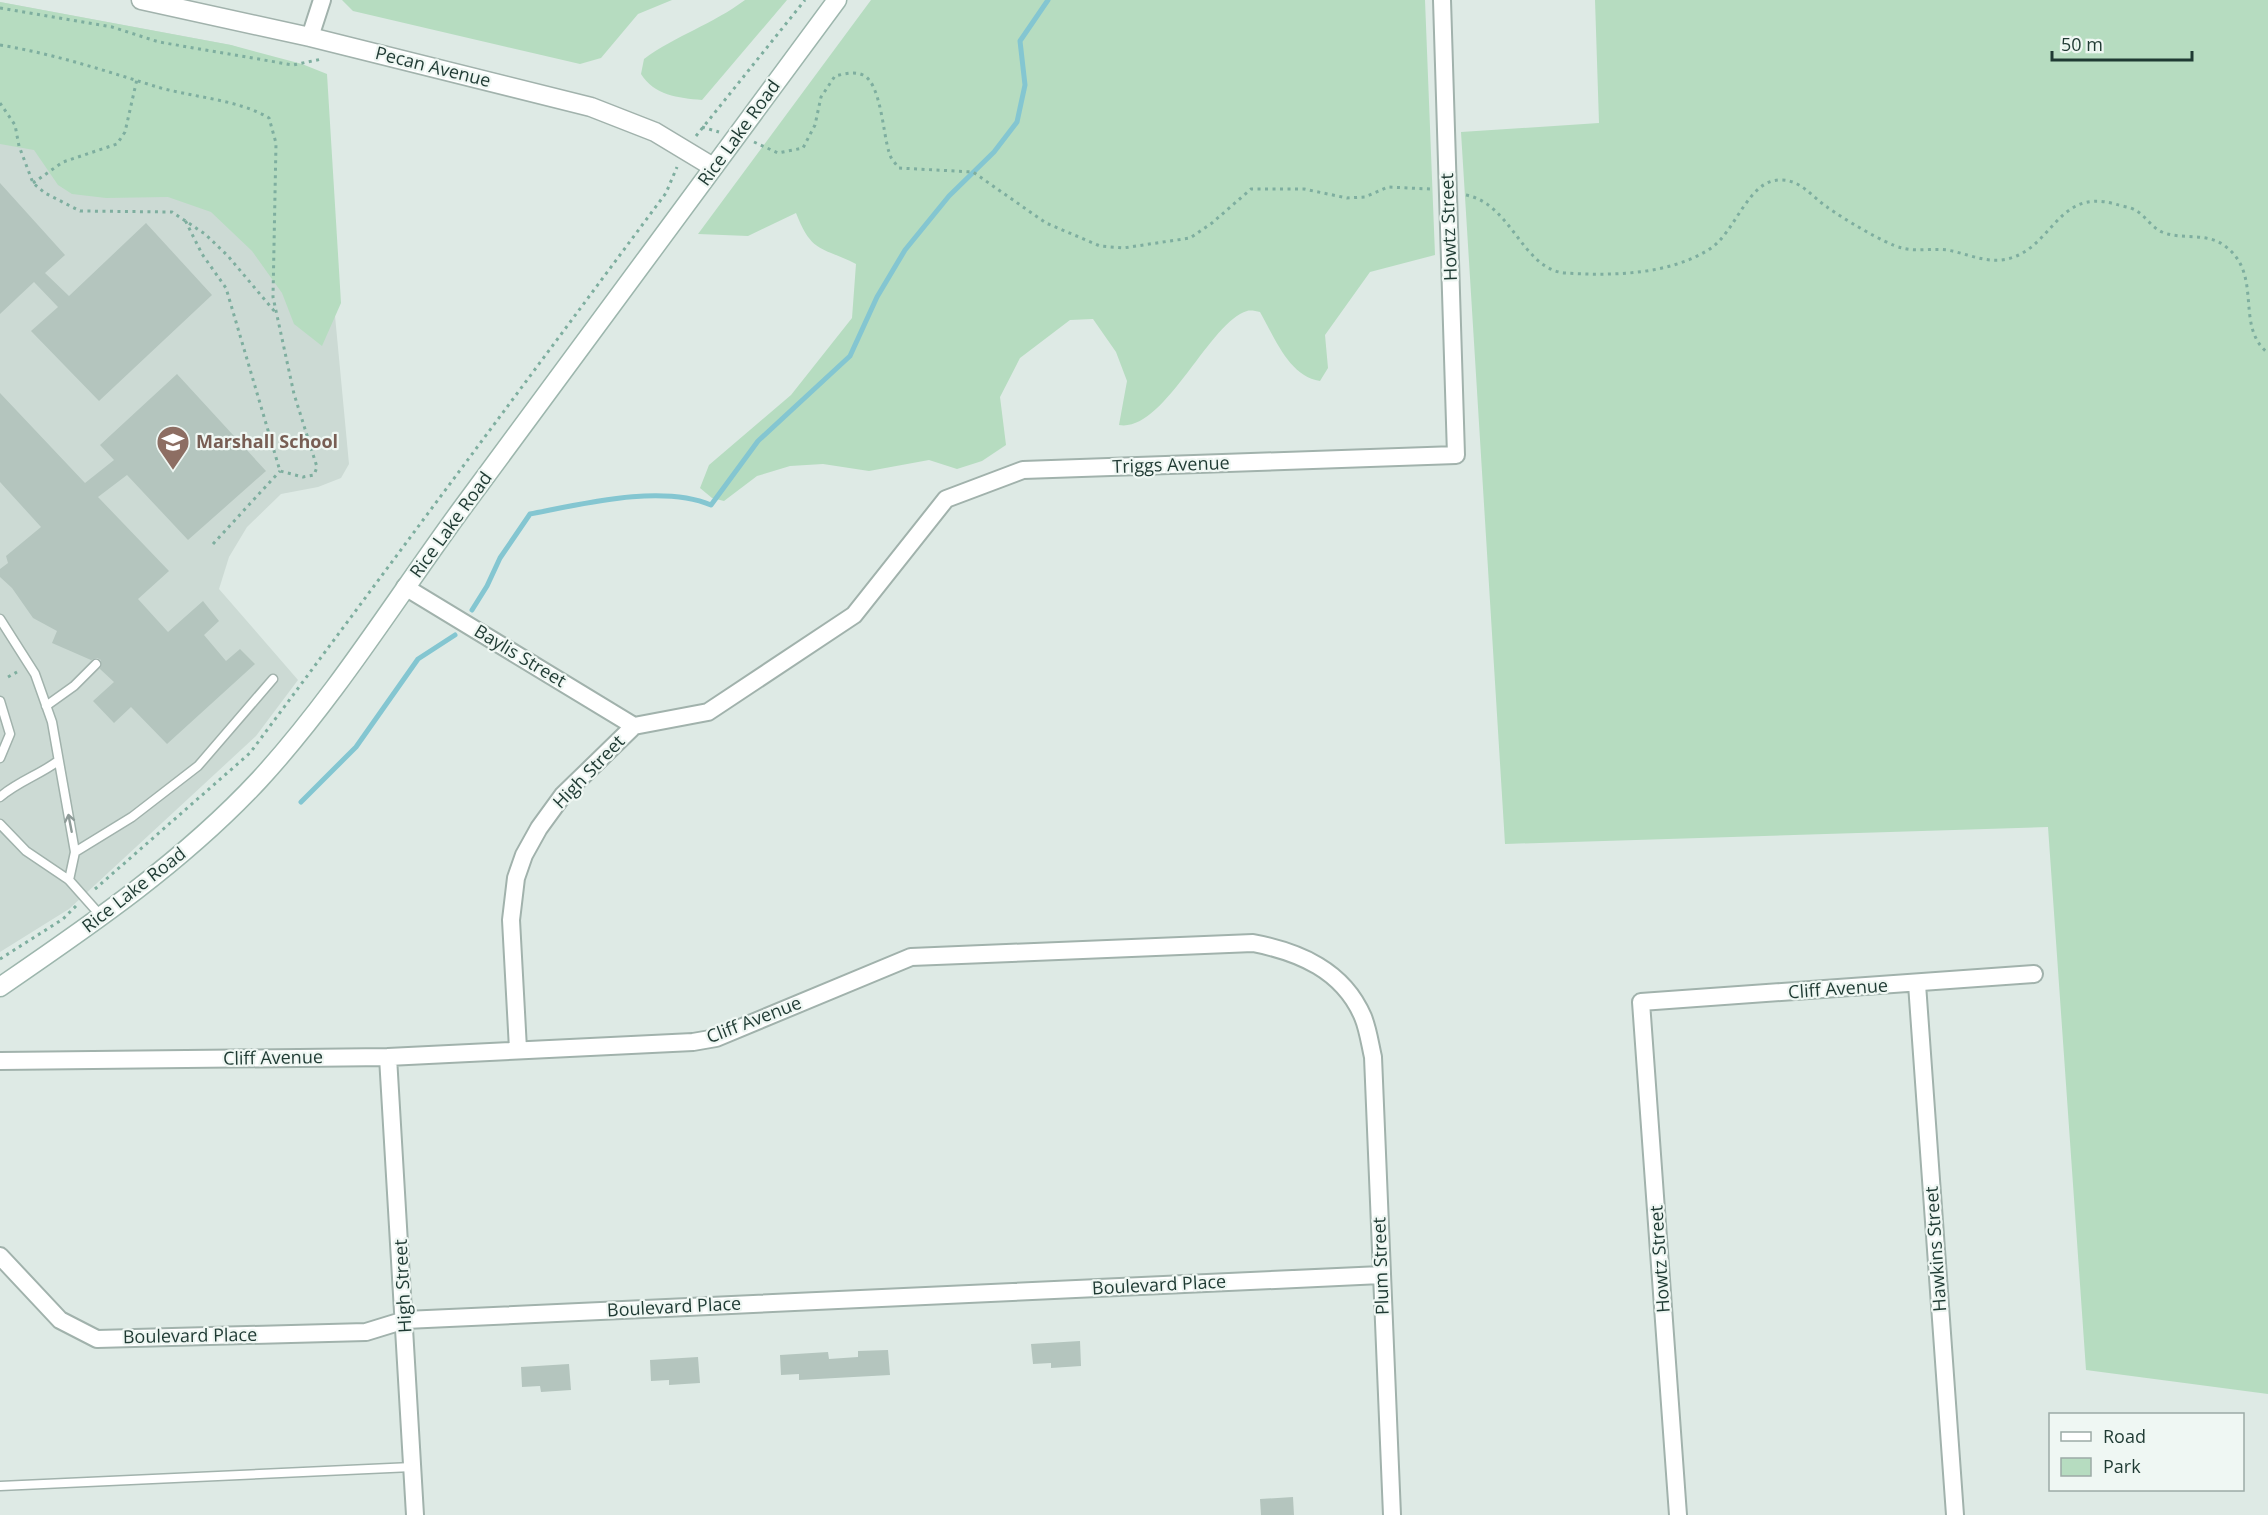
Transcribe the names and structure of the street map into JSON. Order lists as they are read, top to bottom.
{
  "streets": {
    "main road": ["Pecan Avenue", "Rice Lake Road"],
    "street": [
      "Howtz Street",
      "Triggs Avenue",
      "Baylis Street",
      "High Street",
      "Cliff Avenue",
      "Hawkins Street",
      "Plum Street",
      "Boulevard Place"
    ]
  },
  "crossings": [
    ["Pecan Avenue", "Rice Lake Road"],
    ["Rice Lake Road", "Baylis Street"],
    ["Howtz Street", "Triggs Avenue"],
    ["Howtz Street", "Cliff Avenue"],
    ["Triggs Avenue", "High Street"],
    ["Baylis Street", "High Street"],
    ["High Street", "Cliff Avenue"],
    ["High Street", "Boulevard Place"],
    ["Cliff Avenue", "Hawkins Street"],
    ["Cliff Avenue", "Plum Street"],
    ["Plum Street", "Boulevard Place"]
  ],
  "places": {
    "school or university": ["Marshall School"]
  },
  "legend": ["Road", "Park"],
  "scale_bar": "50 m"
}
